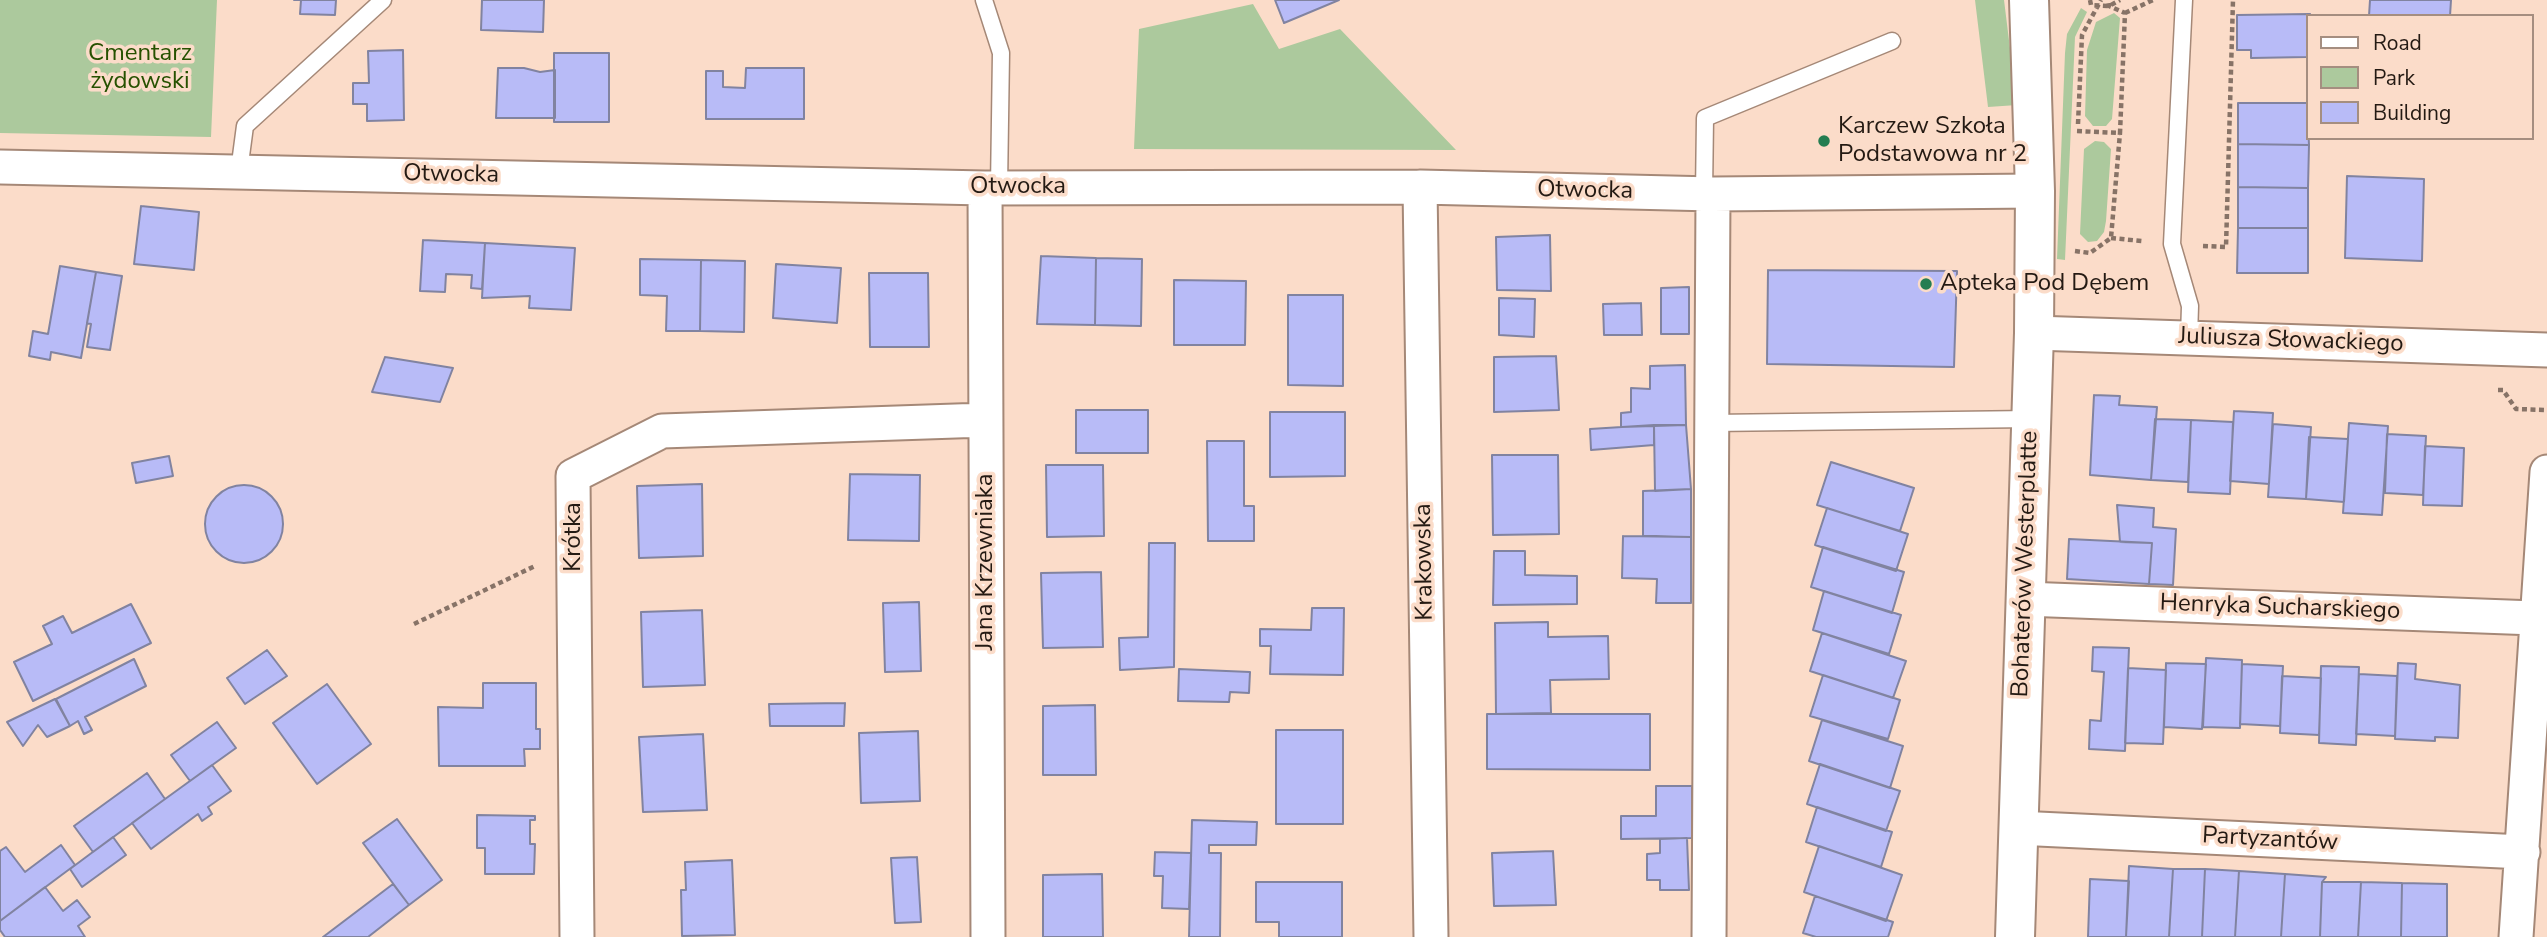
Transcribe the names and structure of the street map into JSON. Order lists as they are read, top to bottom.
{
  "streets": {
    "street": [
      "Otwocka",
      "Juliusza Słowackiego",
      "Krótka",
      "Jana Krzewniaka",
      "Krakowska",
      "Bohaterów Westerplatte",
      "Henryka Sucharskiego",
      "Partyzantów"
    ]
  },
  "crossings": [
    ["Otwocka", "Jana Krzewniaka"],
    ["Otwocka", "Krakowska"],
    ["Otwocka", "Bohaterów Westerplatte"],
    ["Juliusza Słowackiego", "Bohaterów Westerplatte"],
    ["Krótka", "Jana Krzewniaka"],
    ["Bohaterów Westerplatte", "Henryka Sucharskiego"],
    ["Bohaterów Westerplatte", "Partyzantów"]
  ],
  "parks": ["Cmentarz żydowski"],
  "places": ["Karczew Szkoła Podstawowa nr 2", "Apteka Pod Dębem"],
  "legend": ["Road", "Park", "Building"]
}
